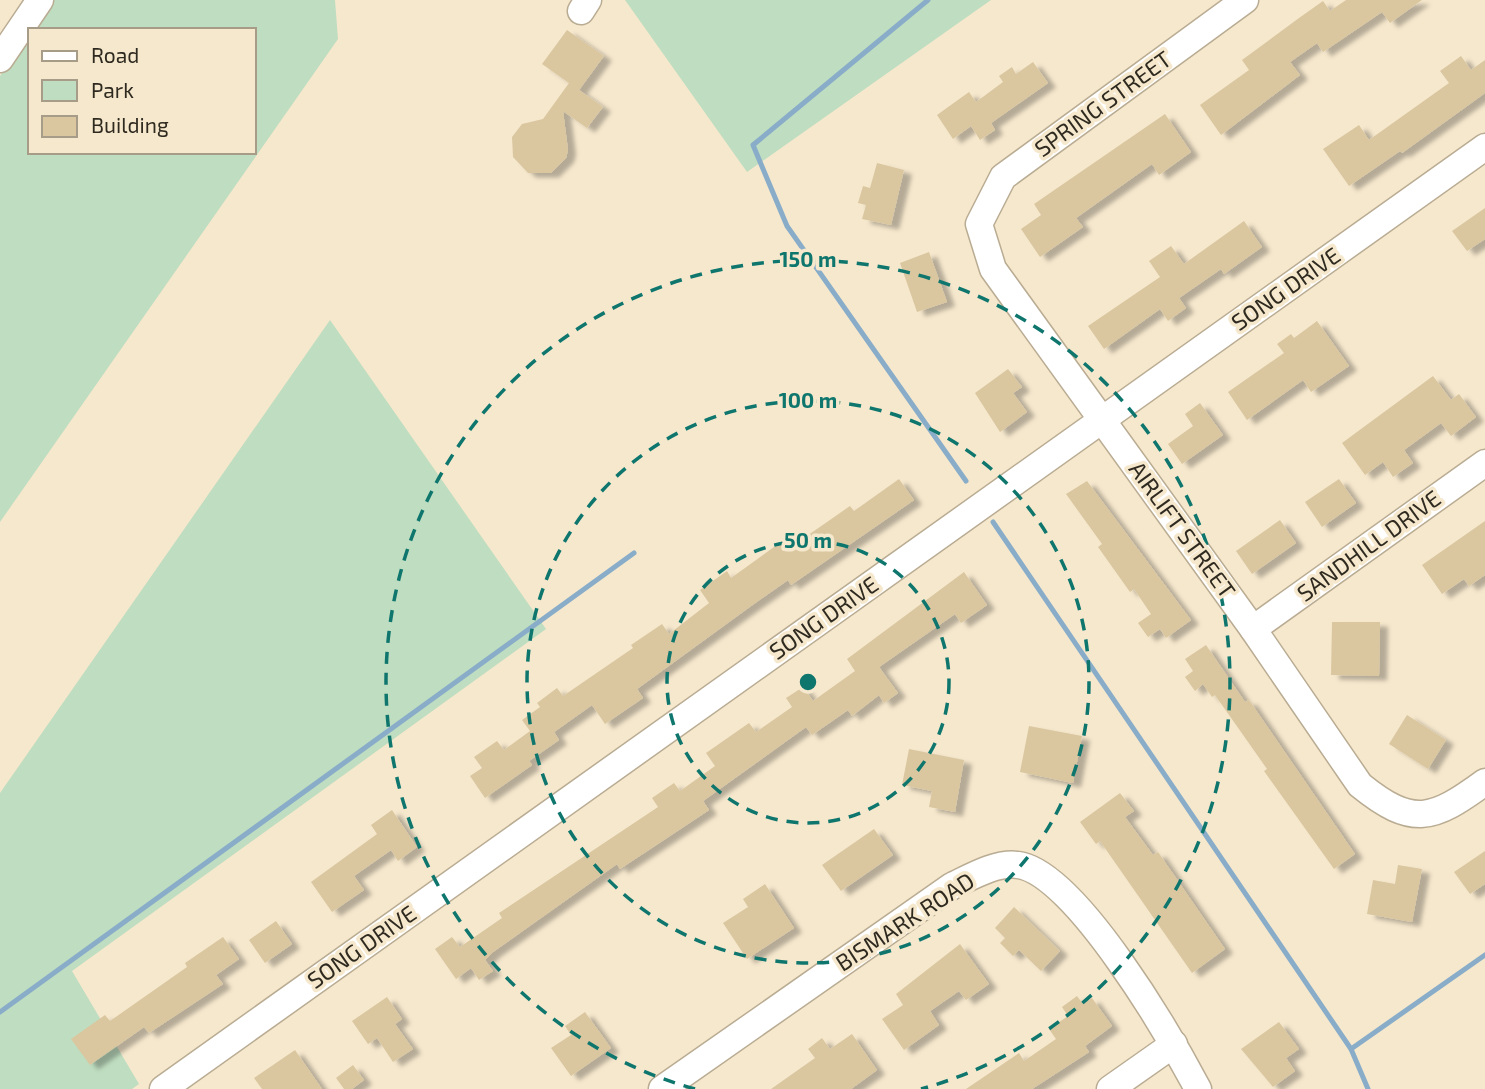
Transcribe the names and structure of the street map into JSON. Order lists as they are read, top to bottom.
{
  "streets": {
    "street": [
      "SPRING STREET",
      "SONG DRIVE",
      "AIRLIFT STREET",
      "SANDHILL DRIVE",
      "BISMARK ROAD"
    ]
  },
  "crossings": [
    ["SPRING STREET", "AIRLIFT STREET"],
    ["SONG DRIVE", "AIRLIFT STREET"],
    ["AIRLIFT STREET", "SANDHILL DRIVE"]
  ],
  "legend": ["Road", "Park", "Building"],
  "rings": ["150 m", "100 m", "50 m"]
}
